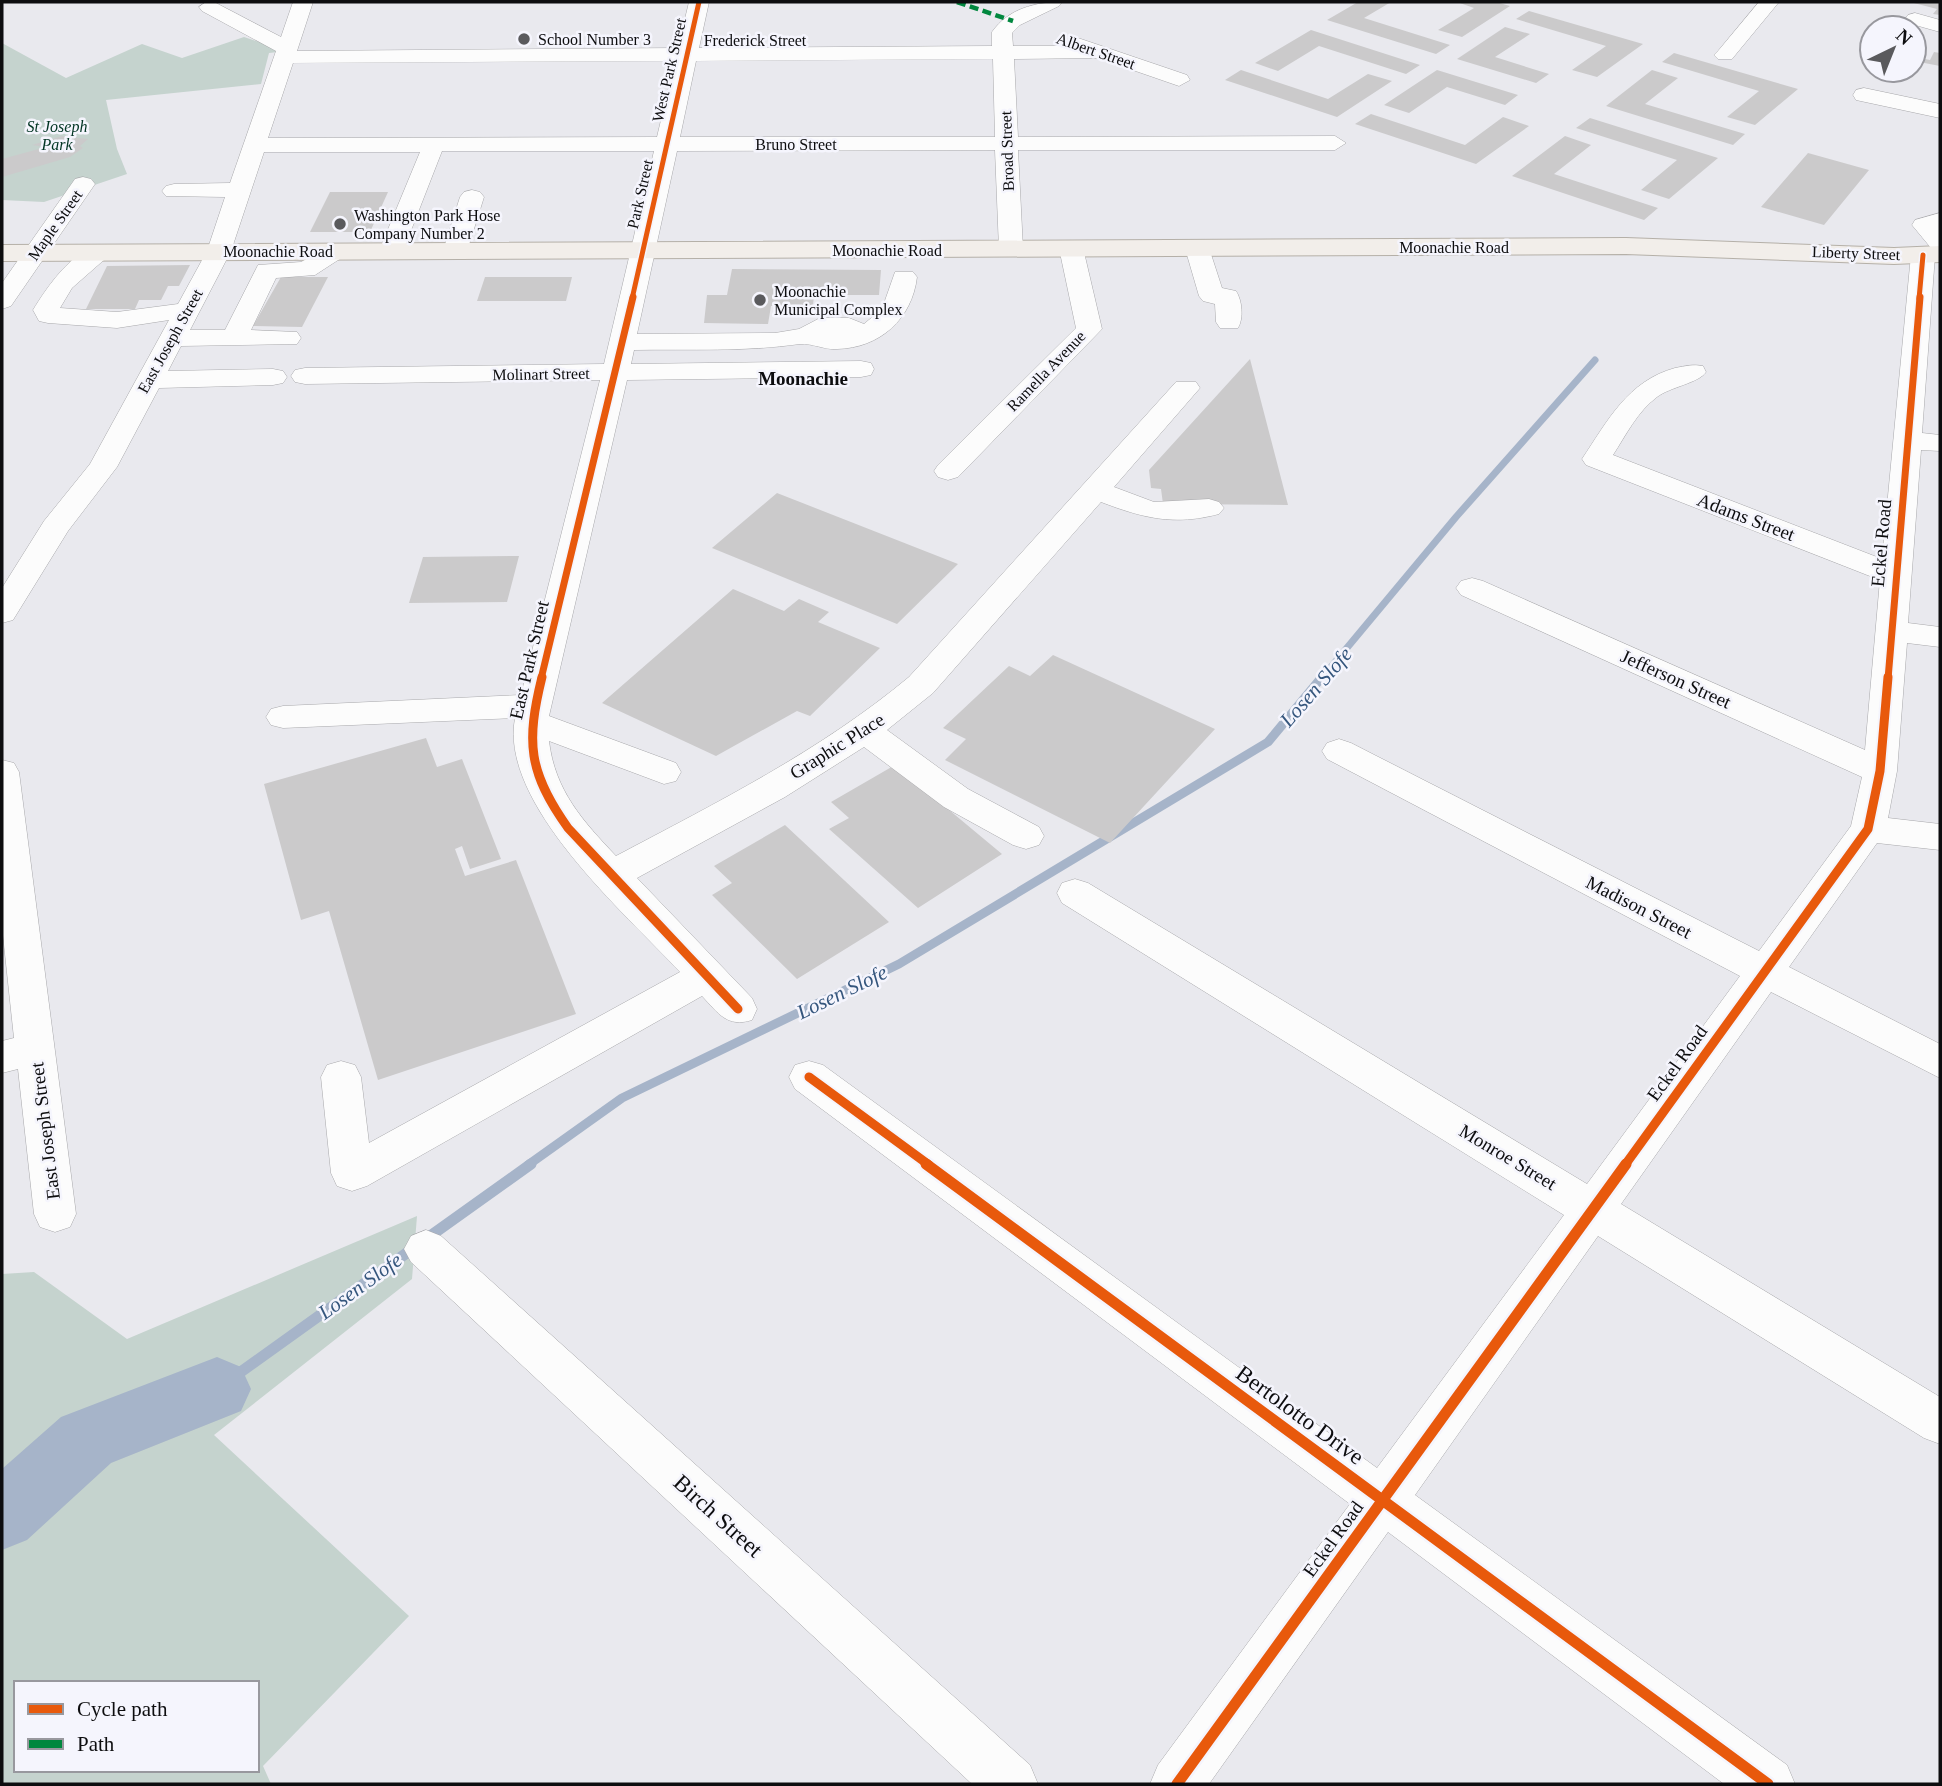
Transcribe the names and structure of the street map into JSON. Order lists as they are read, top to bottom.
{
  "streets": {
    "main road": ["Moonachie Road", "Liberty Street"],
    "street": [
      "Frederick Street",
      "Albert Street",
      "West Park Street",
      "Bruno Street",
      "Broad Street",
      "Park Street",
      "Maple Street",
      "East Joseph Street",
      "Ramella Avenue",
      "Molinart Street",
      "Adams Street",
      "Eckel Road",
      "East Park Street",
      "Jefferson Street",
      "Graphic Place",
      "Madison Street",
      "Monroe Street",
      "Bertolotto Drive",
      "Birch Street"
    ]
  },
  "crossings": [
    ["Frederick Street", "Albert Street"],
    ["Frederick Street", "West Park Street"],
    ["Frederick Street", "Broad Street"],
    ["Frederick Street", "East Joseph Street"],
    ["Albert Street", "Broad Street"],
    ["West Park Street", "Bruno Street"],
    ["West Park Street", "Park Street"],
    ["Bruno Street", "Broad Street"],
    ["Bruno Street", "Park Street"],
    ["Bruno Street", "East Joseph Street"],
    ["Broad Street", "Moonachie Road"],
    ["Park Street", "Moonachie Road"],
    ["Park Street", "East Park Street"],
    ["Maple Street", "Moonachie Road"],
    ["Moonachie Road", "Liberty Street"],
    ["Moonachie Road", "East Joseph Street"],
    ["Moonachie Road", "Ramella Avenue"],
    ["Moonachie Road", "East Park Street"],
    ["Liberty Street", "Eckel Road"],
    ["Molinart Street", "East Park Street"],
    ["Adams Street", "Eckel Road"],
    ["Eckel Road", "Jefferson Street"],
    ["Eckel Road", "Madison Street"],
    ["Eckel Road", "Monroe Street"],
    ["Eckel Road", "Bertolotto Drive"],
    ["East Park Street", "Graphic Place"]
  ],
  "districts": ["Moonachie"],
  "water": ["Losen Slofe"],
  "parks": ["St Joseph Park"],
  "places": ["School Number 3", "Washington Park Hose Company Number 2", "Moonachie Municipal Complex"],
  "legend": ["Cycle path", "Path"],
  "north": "top right"
}
